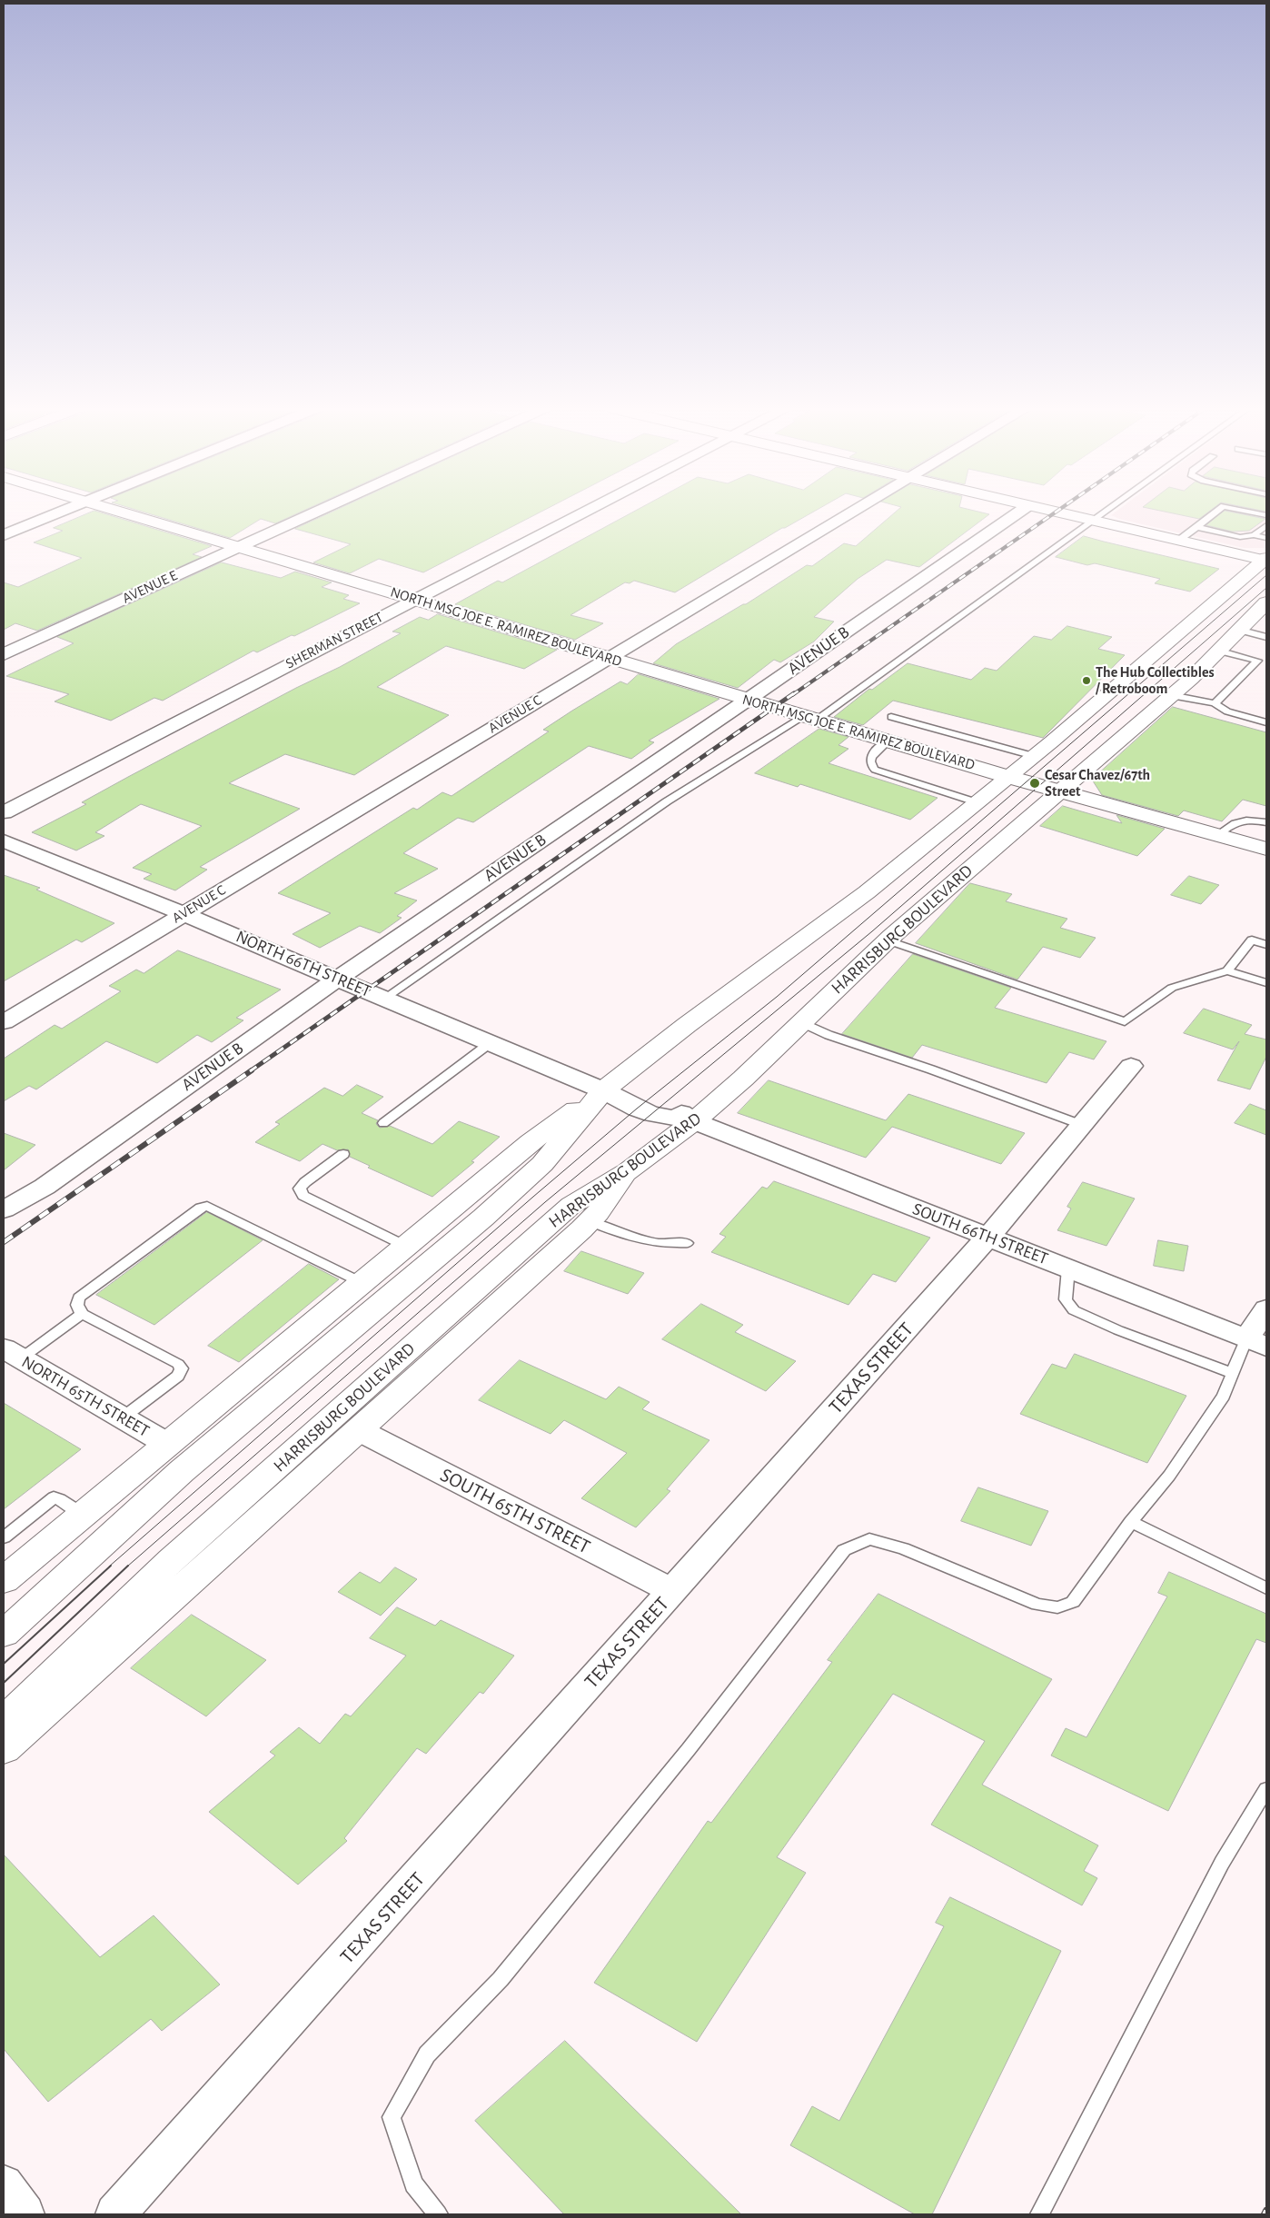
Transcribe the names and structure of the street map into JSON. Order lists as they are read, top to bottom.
{
  "streets": {
    "main road": ["NORTH MSG JOE E. RAMIREZ BOULEVARD", "HARRISBURG BOULEVARD"],
    "street": [
      "AVENUE E",
      "SHERMAN STREET",
      "AVENUE B",
      "AVENUE C",
      "NORTH 66TH STREET",
      "SOUTH 66TH STREET",
      "TEXAS STREET",
      "NORTH 65TH STREET",
      "SOUTH 65TH STREET"
    ]
  },
  "crossings": [
    ["AVENUE E", "NORTH MSG JOE E. RAMIREZ BOULEVARD"],
    ["NORTH MSG JOE E. RAMIREZ BOULEVARD", "SHERMAN STREET"],
    ["NORTH MSG JOE E. RAMIREZ BOULEVARD", "AVENUE B"],
    ["NORTH MSG JOE E. RAMIREZ BOULEVARD", "AVENUE C"],
    ["NORTH MSG JOE E. RAMIREZ BOULEVARD", "HARRISBURG BOULEVARD"],
    ["AVENUE B", "NORTH 66TH STREET"],
    ["AVENUE C", "NORTH 66TH STREET"],
    ["HARRISBURG BOULEVARD", "SOUTH 66TH STREET"],
    ["NORTH 66TH STREET", "SOUTH 66TH STREET"],
    ["SOUTH 66TH STREET", "TEXAS STREET"],
    ["TEXAS STREET", "SOUTH 65TH STREET"]
  ],
  "places": ["The Hub Collectibles / Retroboom", "Cesar Chavez/67th Street"]
}
